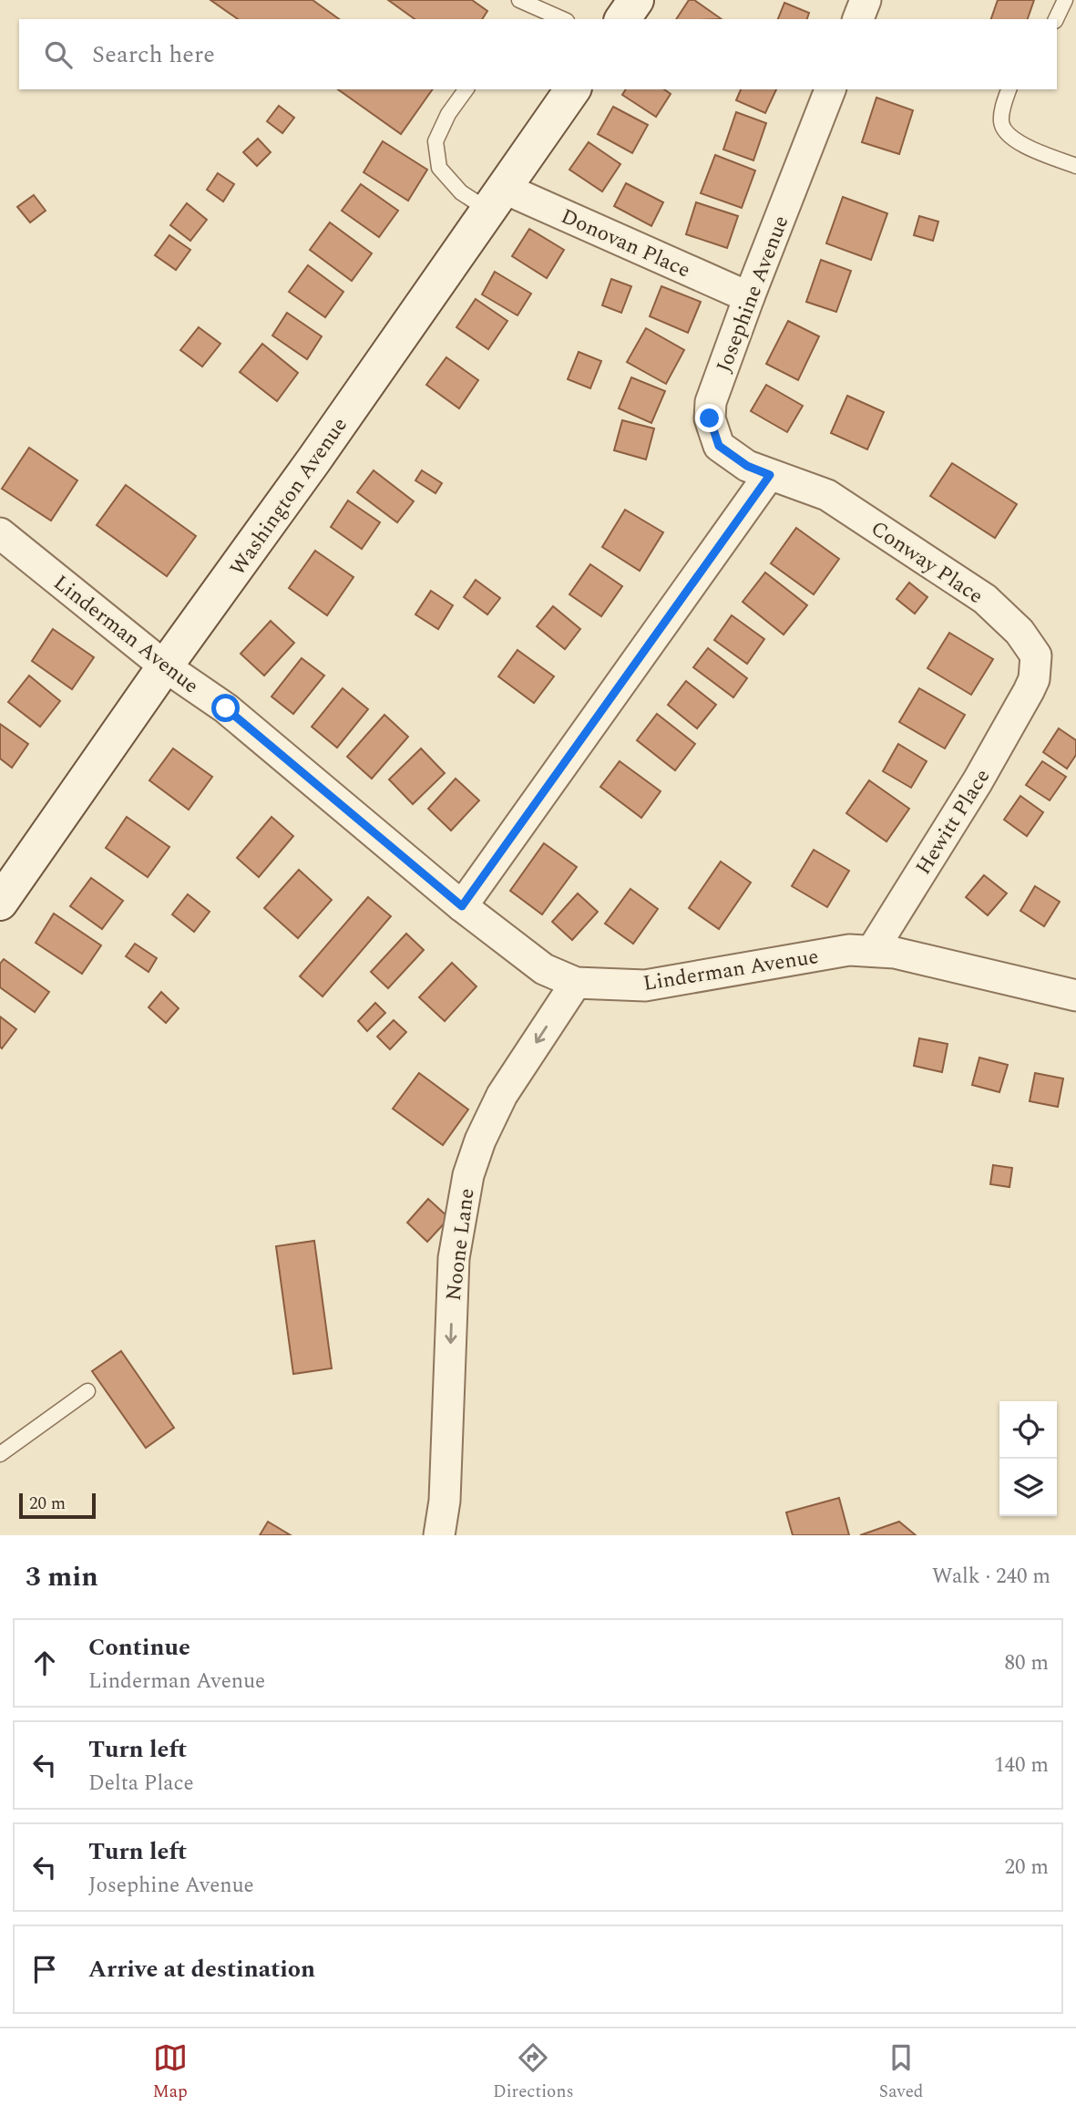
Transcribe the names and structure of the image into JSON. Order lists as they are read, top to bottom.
{
  "streets": {
    "main road": ["Washington Avenue"],
    "street": [
      "Donovan Place",
      "Josephine Avenue",
      "Conway Place",
      "Linderman Avenue",
      "Hewitt Place",
      "Noone Lane"
    ]
  },
  "crossings": [
    ["Donovan Place", "Josephine Avenue"],
    ["Donovan Place", "Washington Avenue"],
    ["Josephine Avenue", "Conway Place"],
    ["Washington Avenue", "Linderman Avenue"],
    ["Conway Place", "Hewitt Place"],
    ["Linderman Avenue", "Hewitt Place"],
    ["Linderman Avenue", "Noone Lane"]
  ],
  "one_way": ["Noone Lane"],
  "scale_bar": "20 m",
  "page": {
    "search": "Search here",
    "scale": "20 m",
    "heading": ["3 min", "Walk · 240 m"],
    "list": [
      ["Continue", "Linderman Avenue", "80 m"],
      ["Turn left", "Delta Place", "140 m"],
      ["Turn left", "Josephine Avenue", "20 m"],
      "Arrive at destination"
    ],
    "nav": ["Map", "Directions", "Saved"]
  }
}
